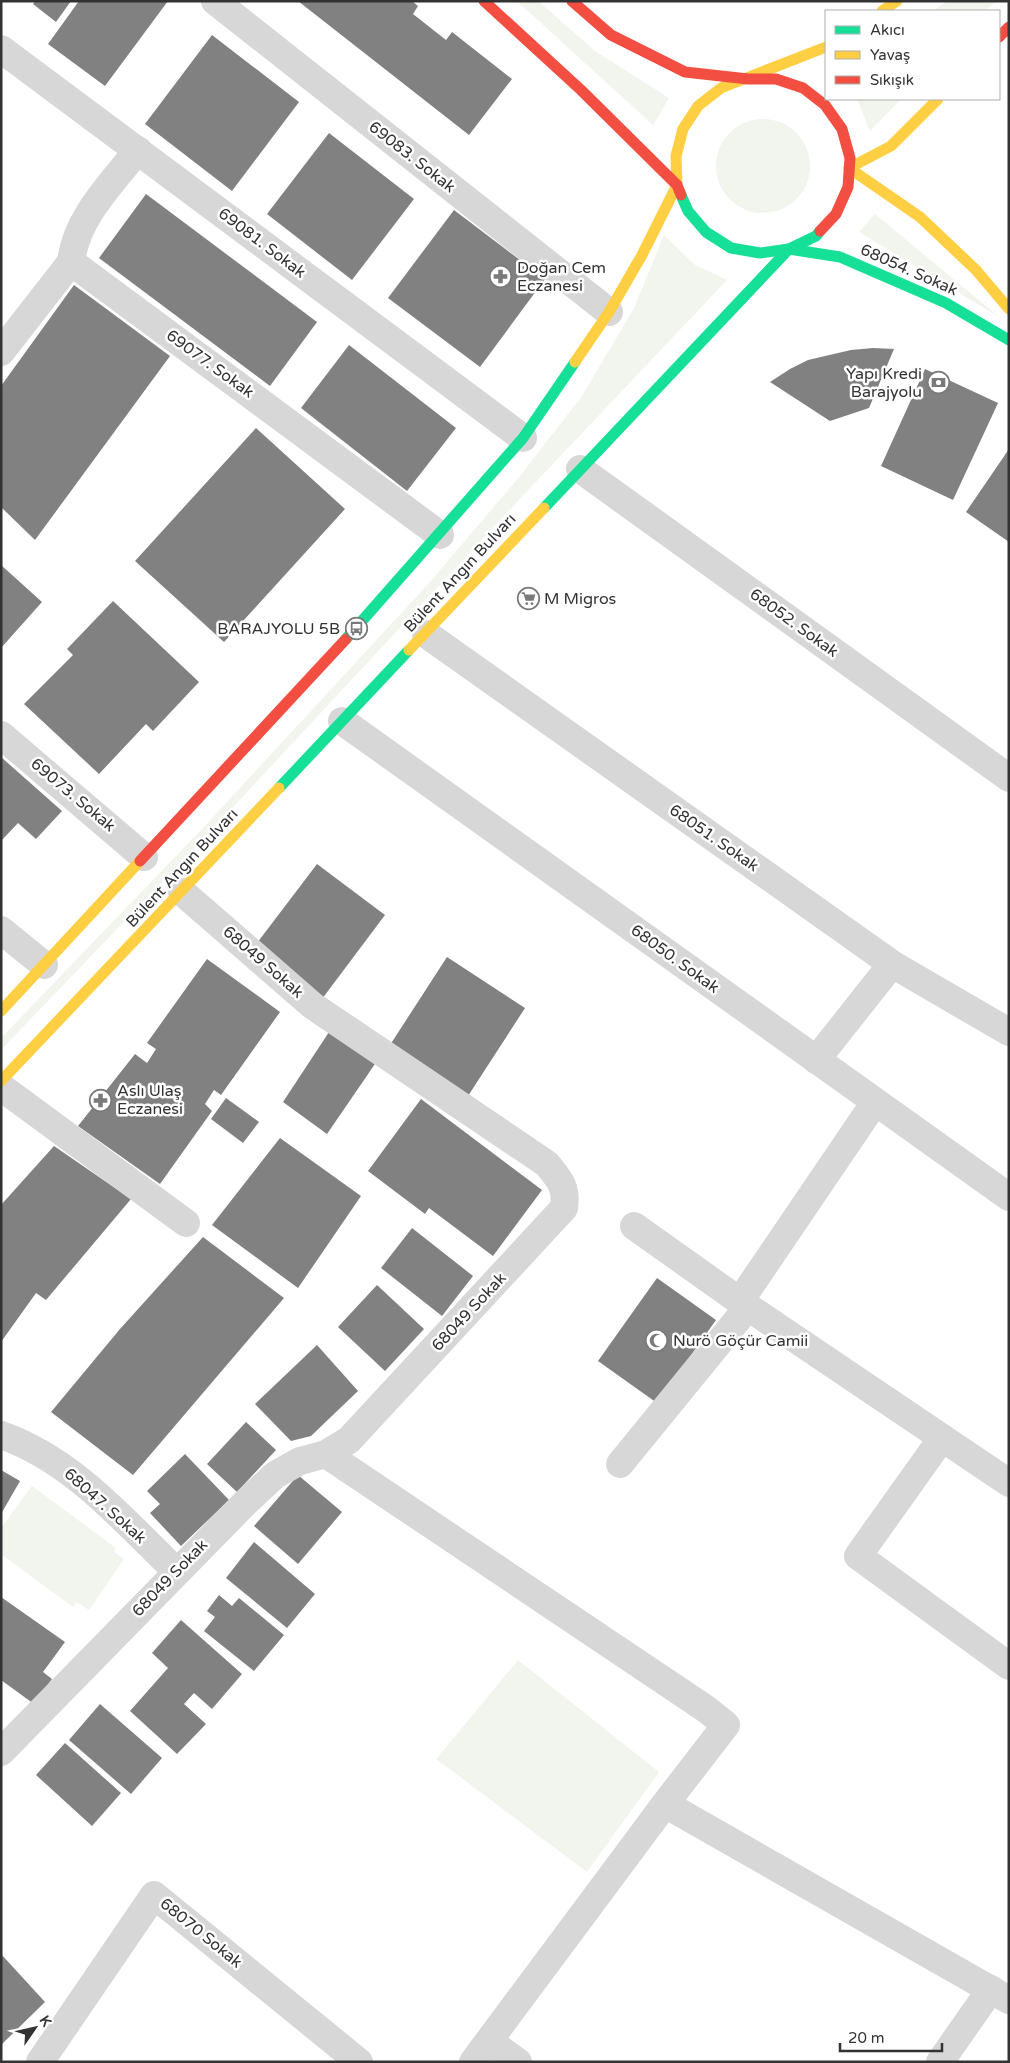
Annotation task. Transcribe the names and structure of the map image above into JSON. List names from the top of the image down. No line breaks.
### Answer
{"streets":{"main road":["68054. Sokak","Bülent Angın Bulvarı"],"street":["69083. Sokak","69081. Sokak","69077. Sokak","68052. Sokak","69073. Sokak","68051. Sokak","68050. Sokak","68049 Sokak","68047. Sokak","68070 Sokak"]},"crossings":[["68054. Sokak","Bülent Angın Bulvarı"],["Bülent Angın Bulvarı","68052. Sokak"],["Bülent Angın Bulvarı","68051. Sokak"],["Bülent Angın Bulvarı","68050. Sokak"],["Bülent Angın Bulvarı","68049 Sokak"],["68049 Sokak","68047. Sokak"]],"places":{"pharmacy":["Doğan Cem Eczanesi","Aslı Ulaş Eczanesi"],"bank":["Yapı Kredi Barajyolu"],"supermarket":["M Migros"],"bus stop":["BARAJYOLU 5B"],"mosque":["Nurö Göçür Camii"]},"legend":["Akıcı","Yavaş","Sıkışık"],"scale_bar":"20 m","north":"top right"}
